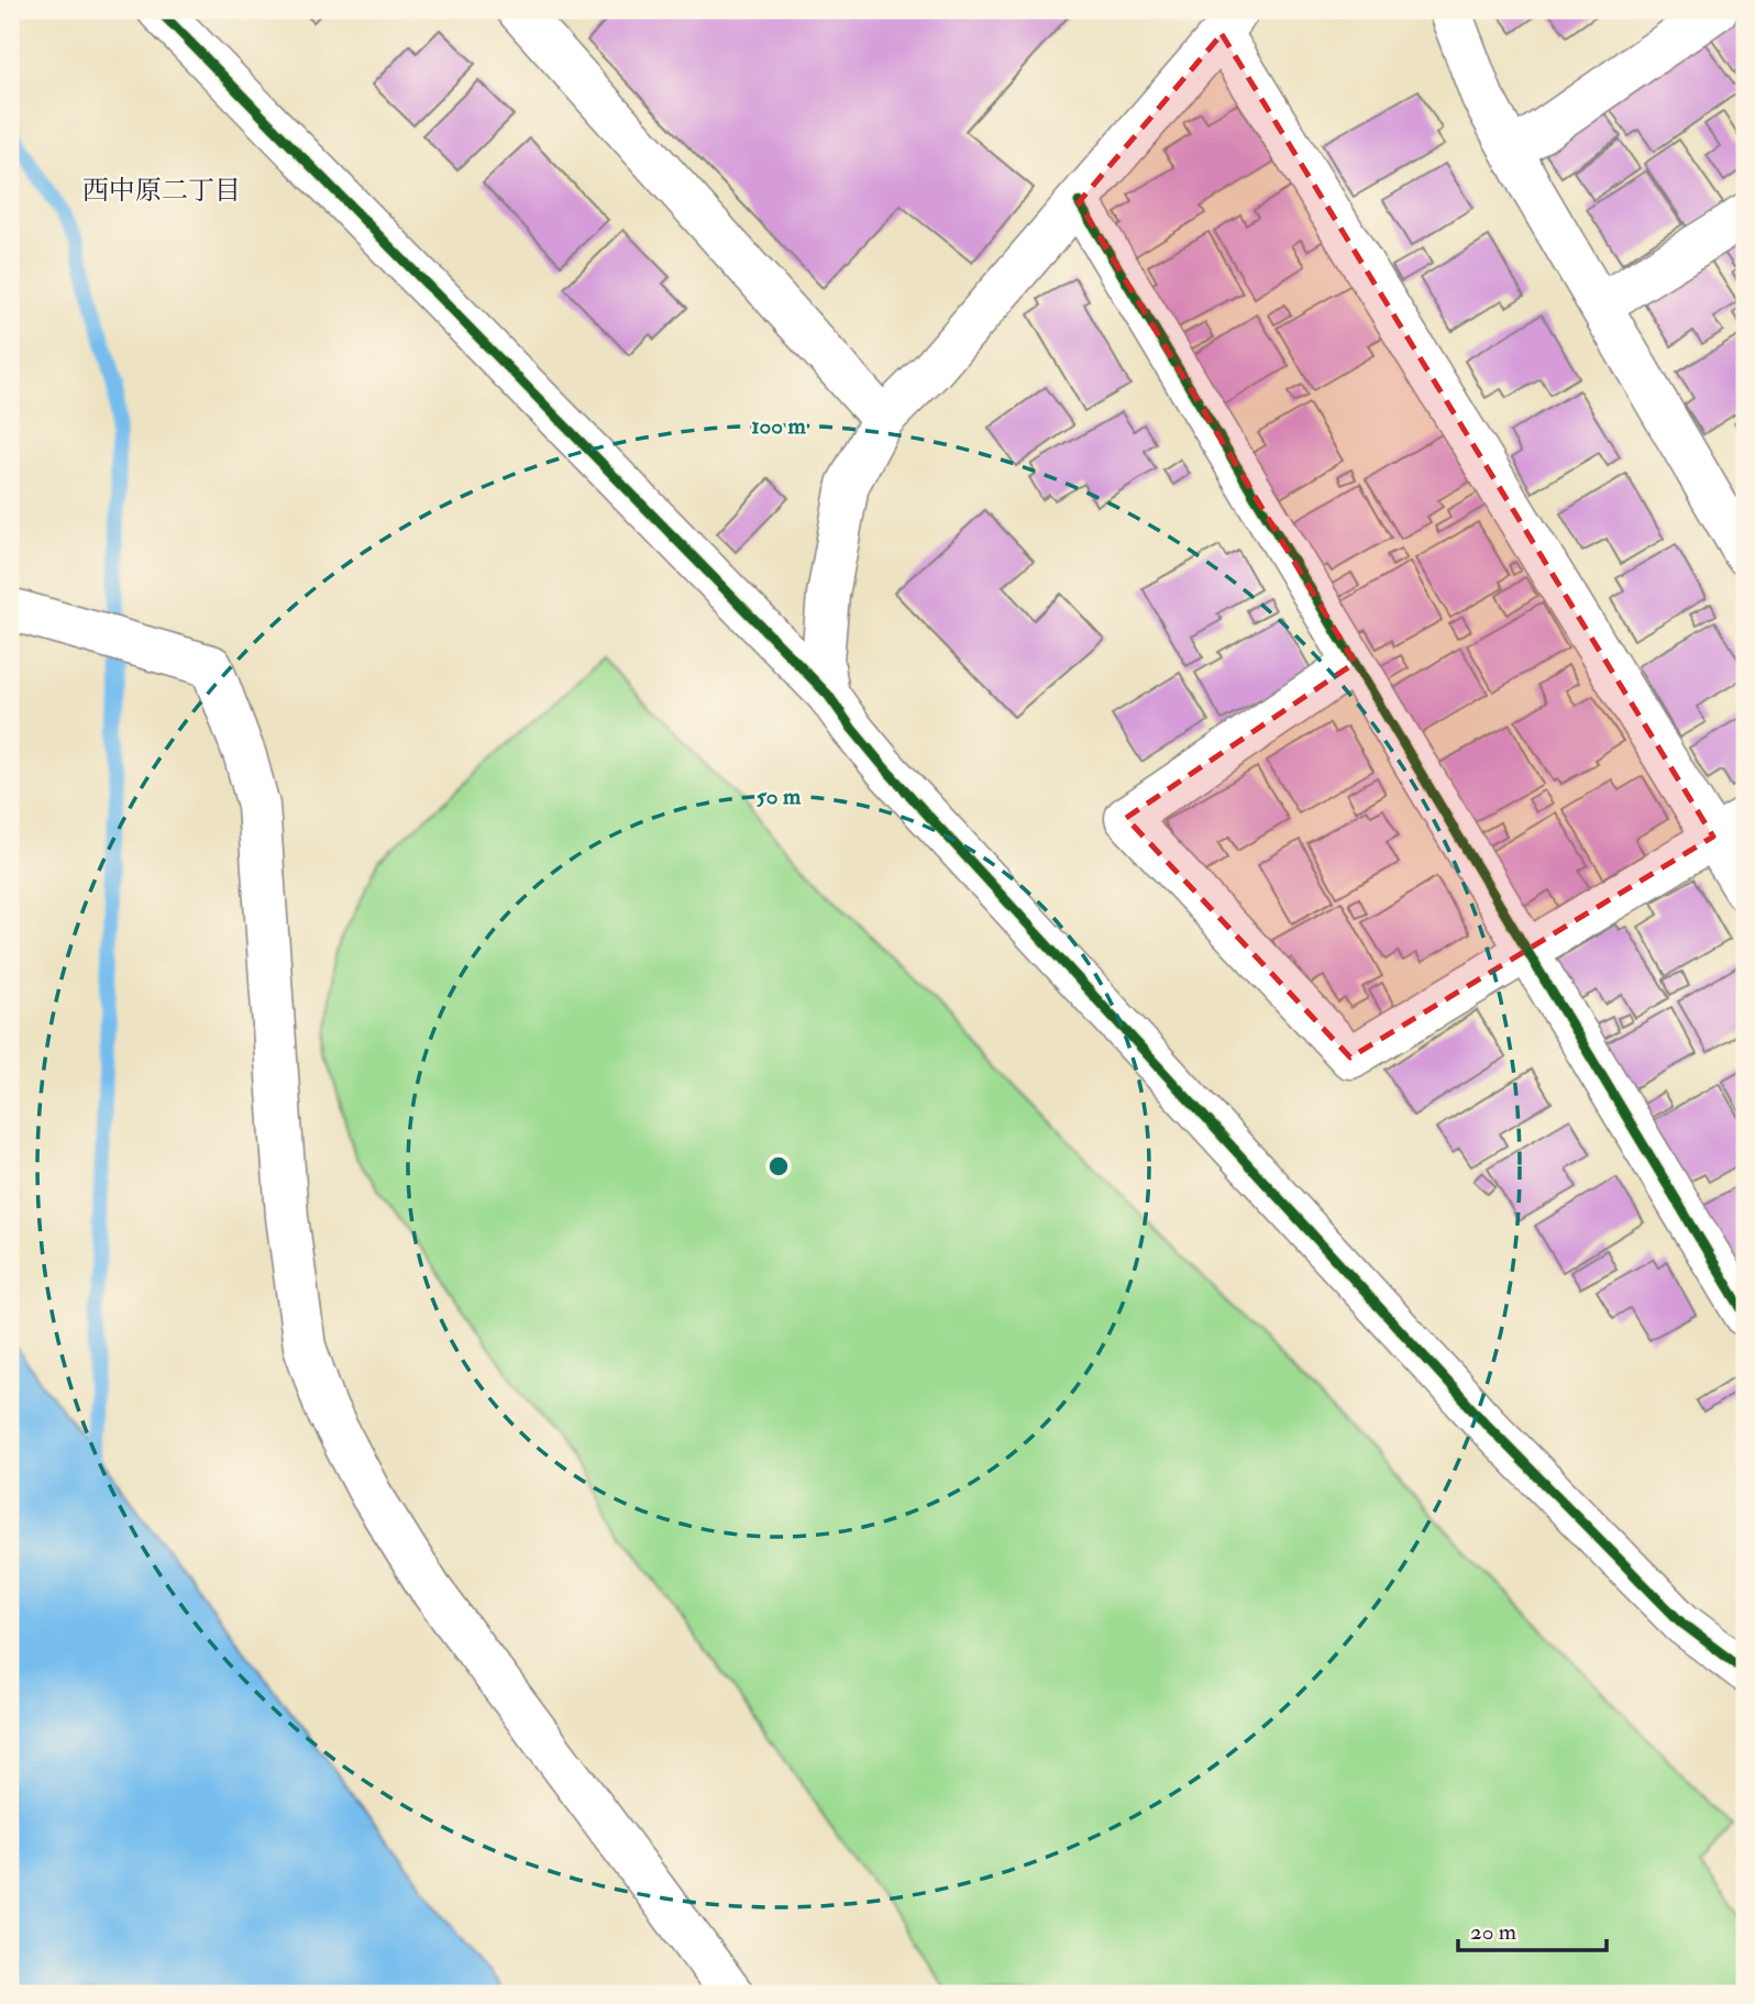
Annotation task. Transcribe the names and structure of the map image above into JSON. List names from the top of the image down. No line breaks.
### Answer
{"districts":["西中原二丁目"],"scale_bar":"20 m","rings":["100 m","50 m"]}
